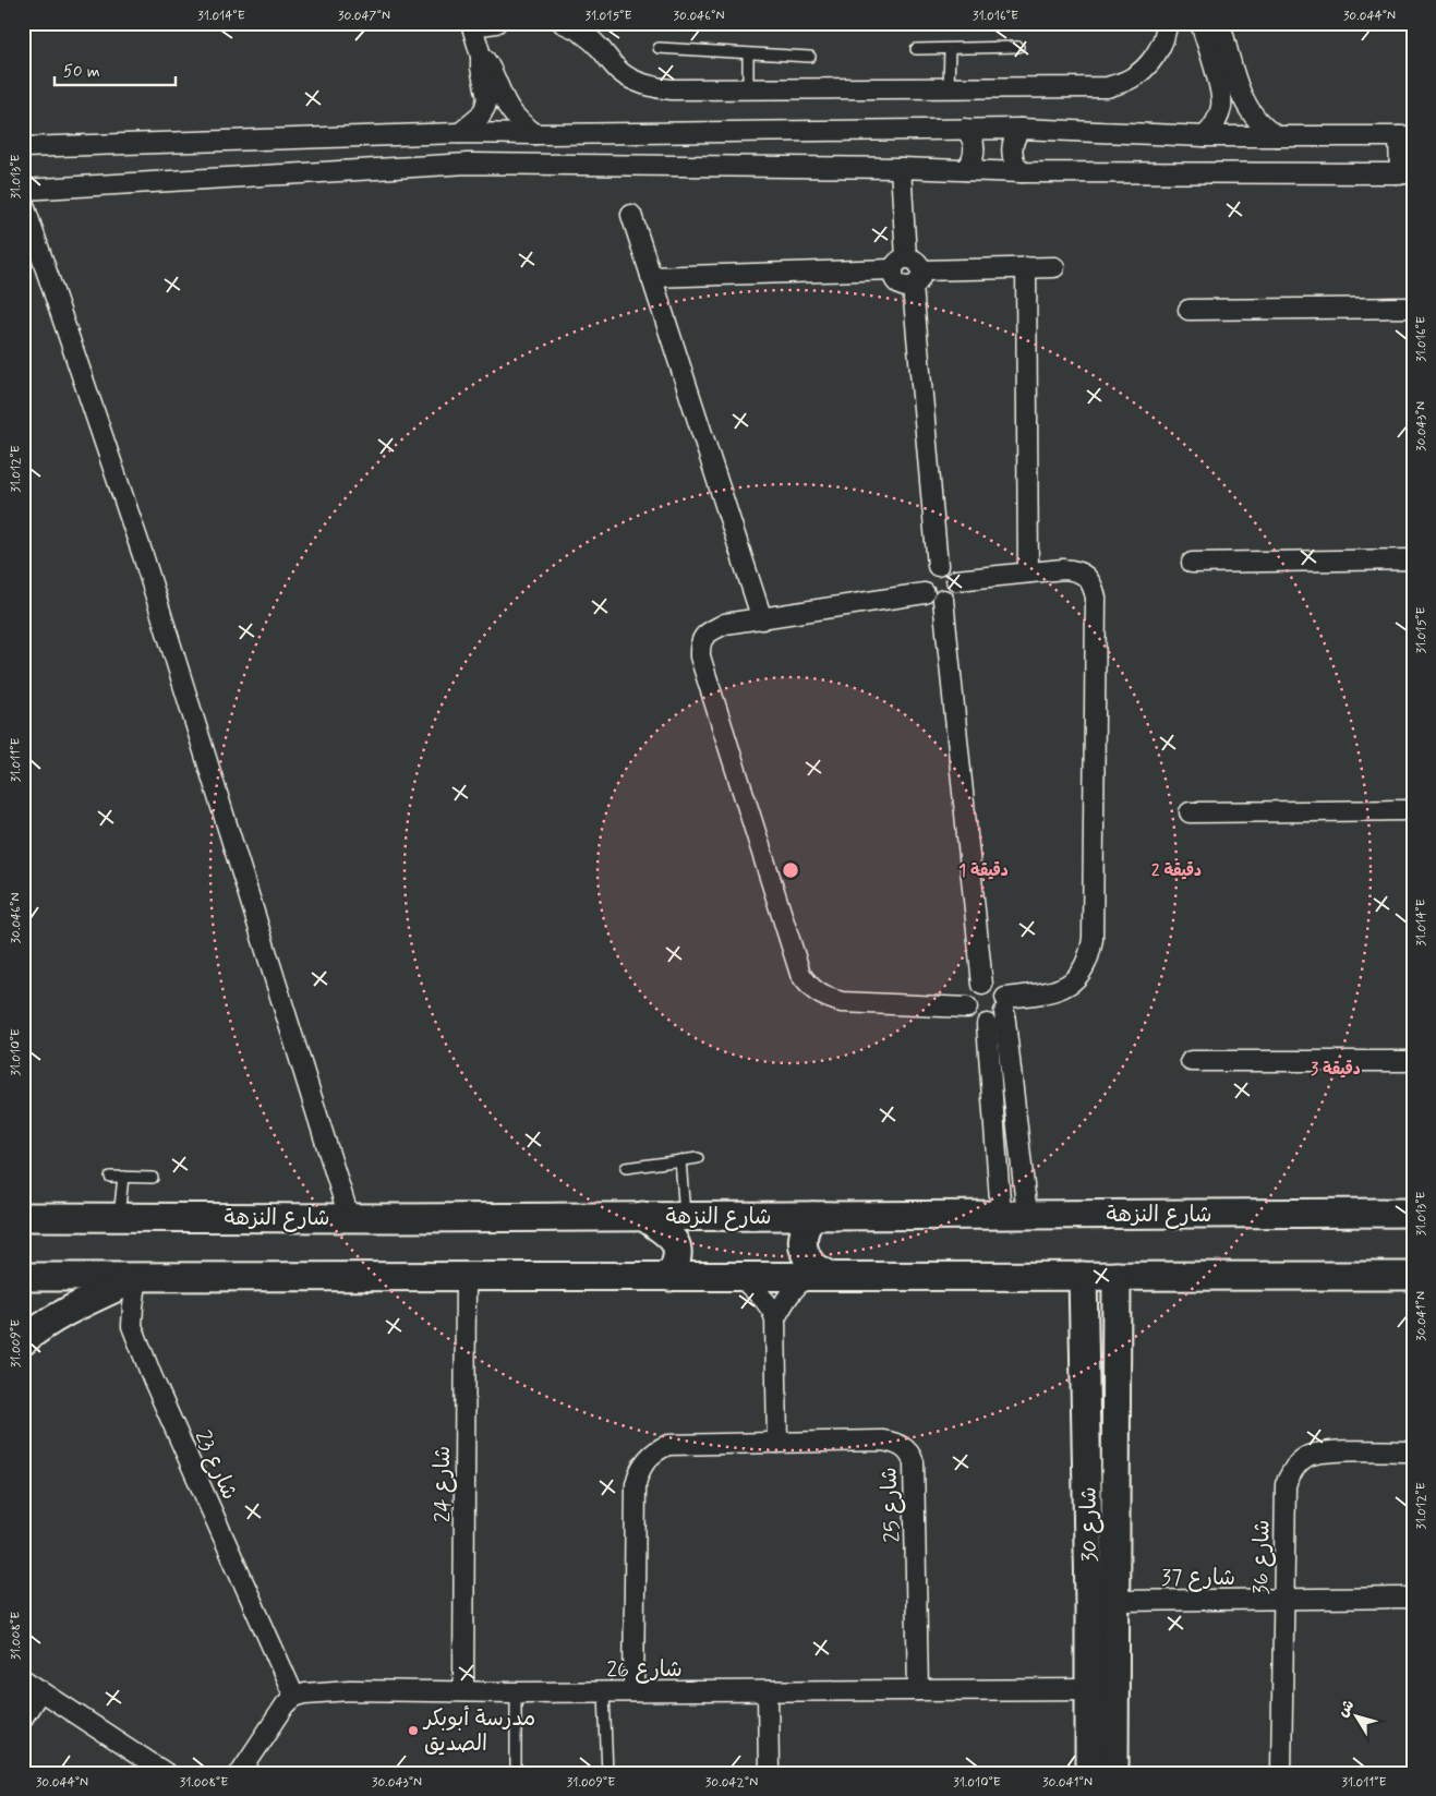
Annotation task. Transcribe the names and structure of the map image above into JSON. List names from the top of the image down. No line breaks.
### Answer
{"streets":{"main road":["شارع النزهة","شارع 30"],"street":["شارع 23","شارع 24","شارع 25","شارع 36","شارع 37","شارع 26"]},"crossings":[["شارع 23","شارع 26"],["شارع 24","شارع 26"],["شارع 25","شارع 26"],["شارع 30","شارع 37"],["شارع 30","شارع 26"],["شارع 36","شارع 37"]],"places":["مدرسة أبوبكر الصديق"],"scale_bar":"50 m","north":"top left","coordinates":["31.014°E","30.047°N","31.015°E","30.046°N","31.016°E","30.044°N","31.013°E","30.043°N","31.012°E","31.011°E","31.010°E","30.041°N","31.009°E","31.008°E","30.042°N"],"rings":["1 دقيقة","2 دقيقة","3 دقيقة"]}
